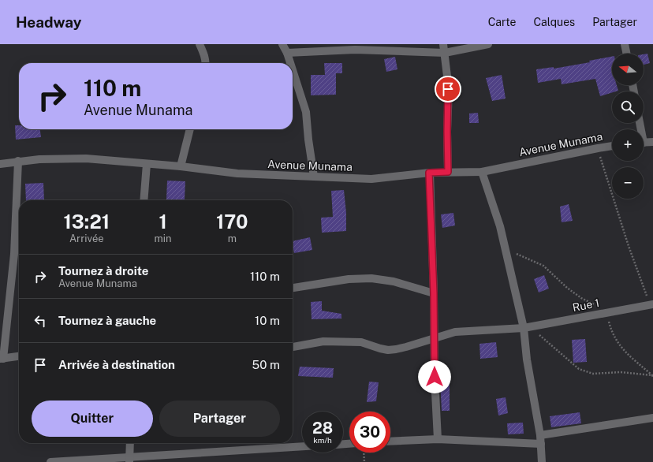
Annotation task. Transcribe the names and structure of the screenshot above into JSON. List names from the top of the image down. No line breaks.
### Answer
{"streets":{"street":["Avenue Munama","Rue 1"]},"north":"left","page":{"header":"Headway","nav":["Carte","Calques","Partager"],"map_buttons":["+","−"],"turn":["110 m","Avenue Munama"],"eta":["13:21","Arrivée","1","min","170","m"],"list":[{"name":"Tournez à droite","note":"Avenue Munama","value":"110 m"},{"name":"Tournez à gauche","value":"10 m"},{"name":"Arrivée à destination","value":"50 m"}],"buttons":["Quitter","Partager"],"speed":"28 km/h","limit":"30"}}
